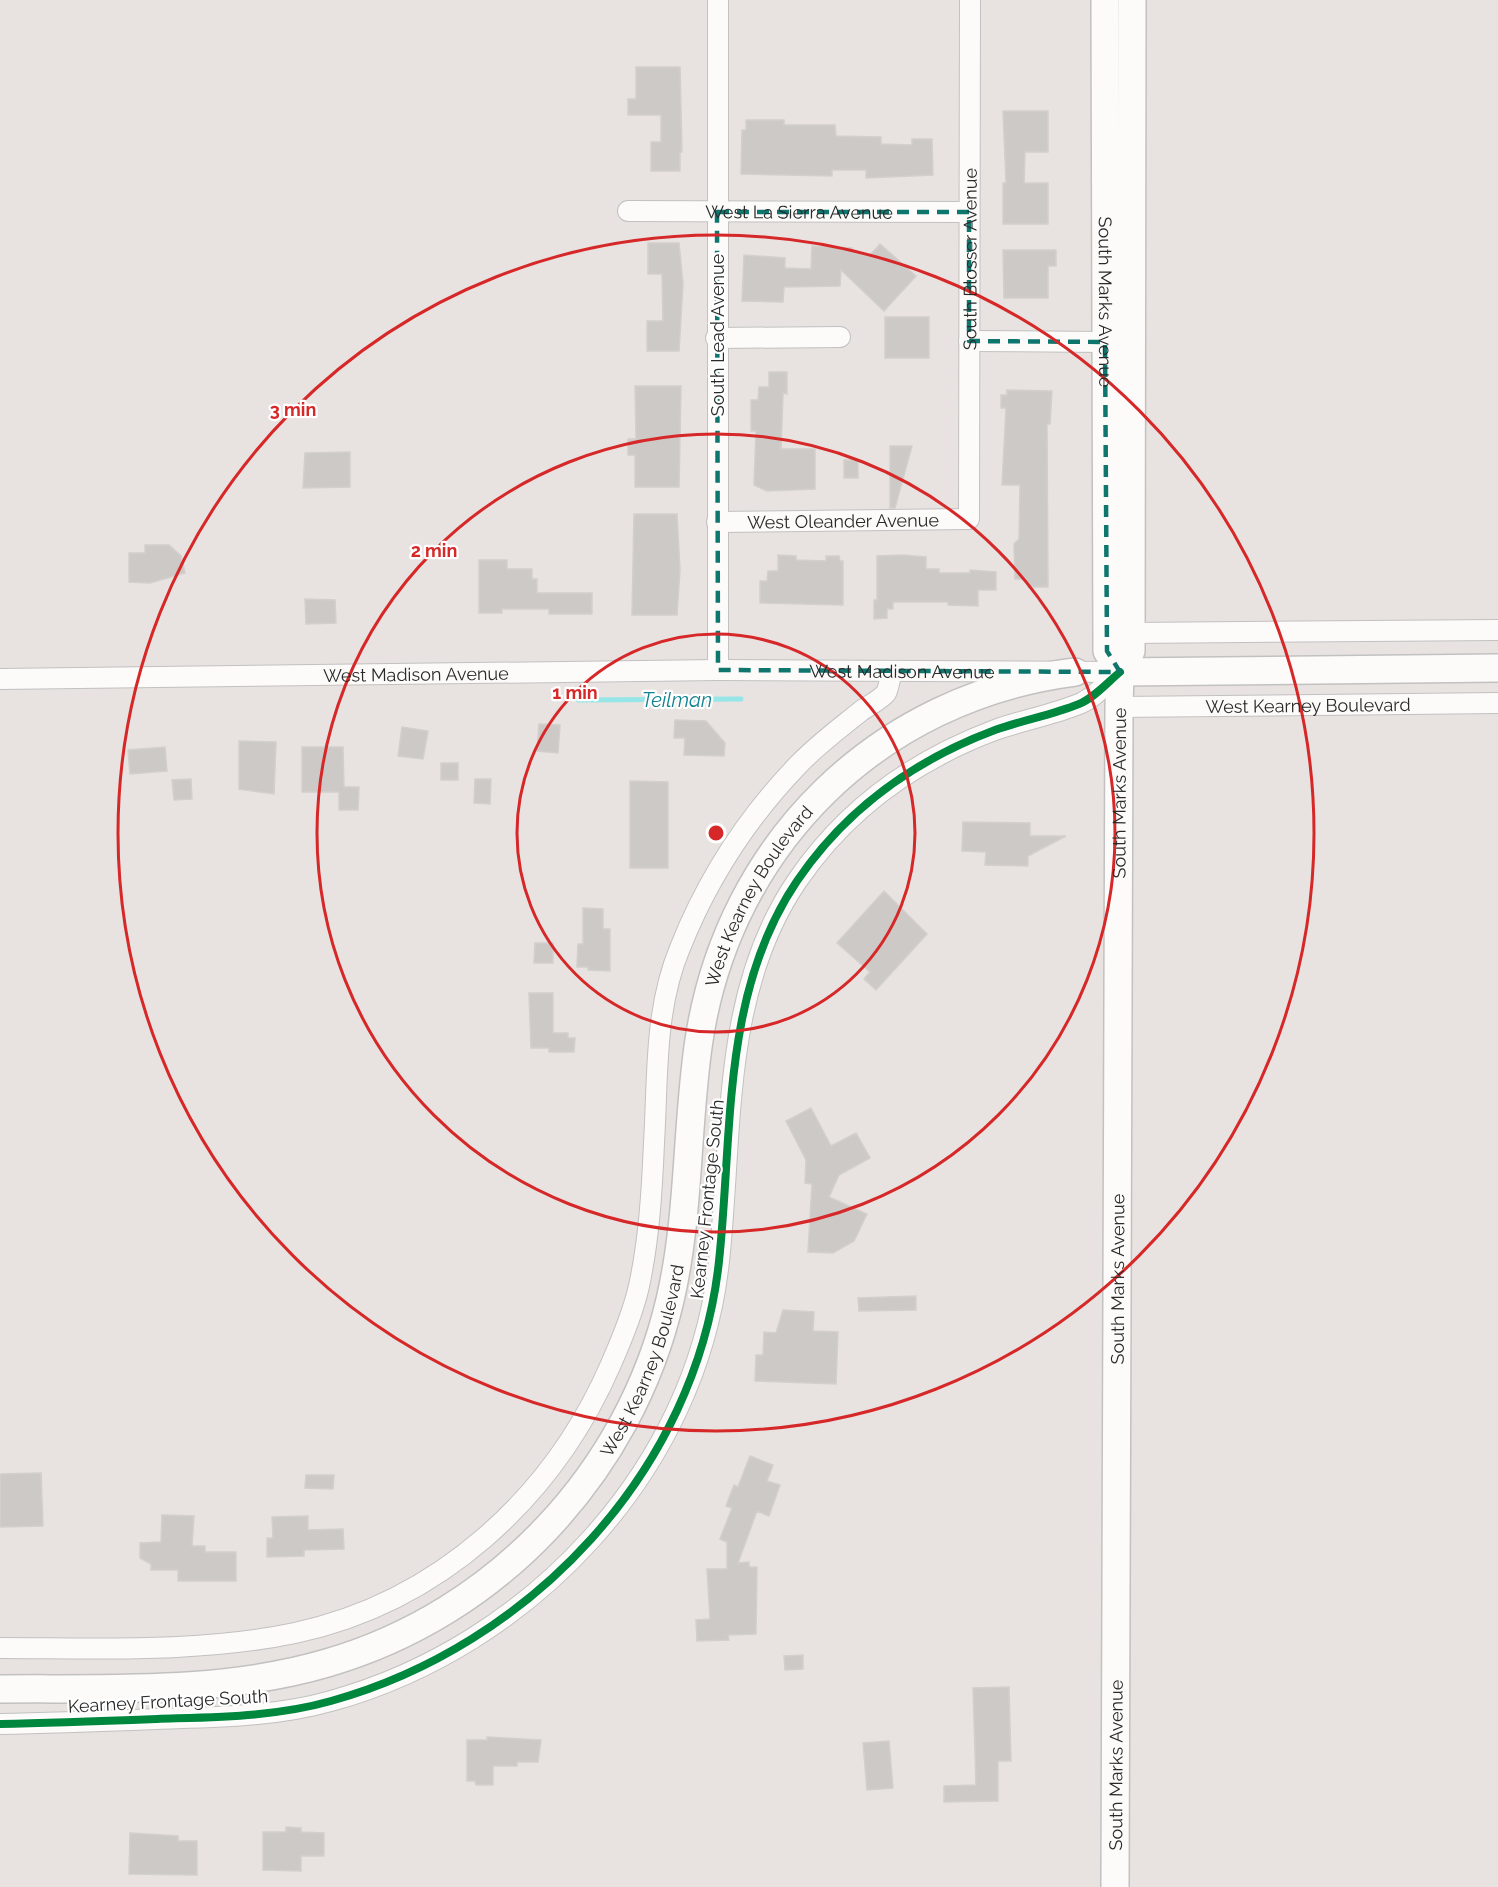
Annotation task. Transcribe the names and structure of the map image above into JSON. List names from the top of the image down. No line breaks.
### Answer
{"streets":{"main road":["South Marks Avenue","West Kearney Boulevard"],"street":["West La Sierra Avenue","South Blosser Avenue","South Lead Avenue","West Oleander Avenue","West Madison Avenue","Kearney Frontage South"]},"crossings":[["West La Sierra Avenue","South Blosser Avenue"],["West La Sierra Avenue","South Lead Avenue"],["South Blosser Avenue","West Oleander Avenue"],["South Marks Avenue","West Madison Avenue"],["South Marks Avenue","West Kearney Boulevard"],["South Marks Avenue","Kearney Frontage South"],["South Lead Avenue","West Oleander Avenue"],["South Lead Avenue","West Madison Avenue"],["West Madison Avenue","West Kearney Boulevard"],["West Madison Avenue","Kearney Frontage South"],["West Kearney Boulevard","Kearney Frontage South"]],"water":["Teilman"],"rings":["3 min","2 min","1 min"]}
